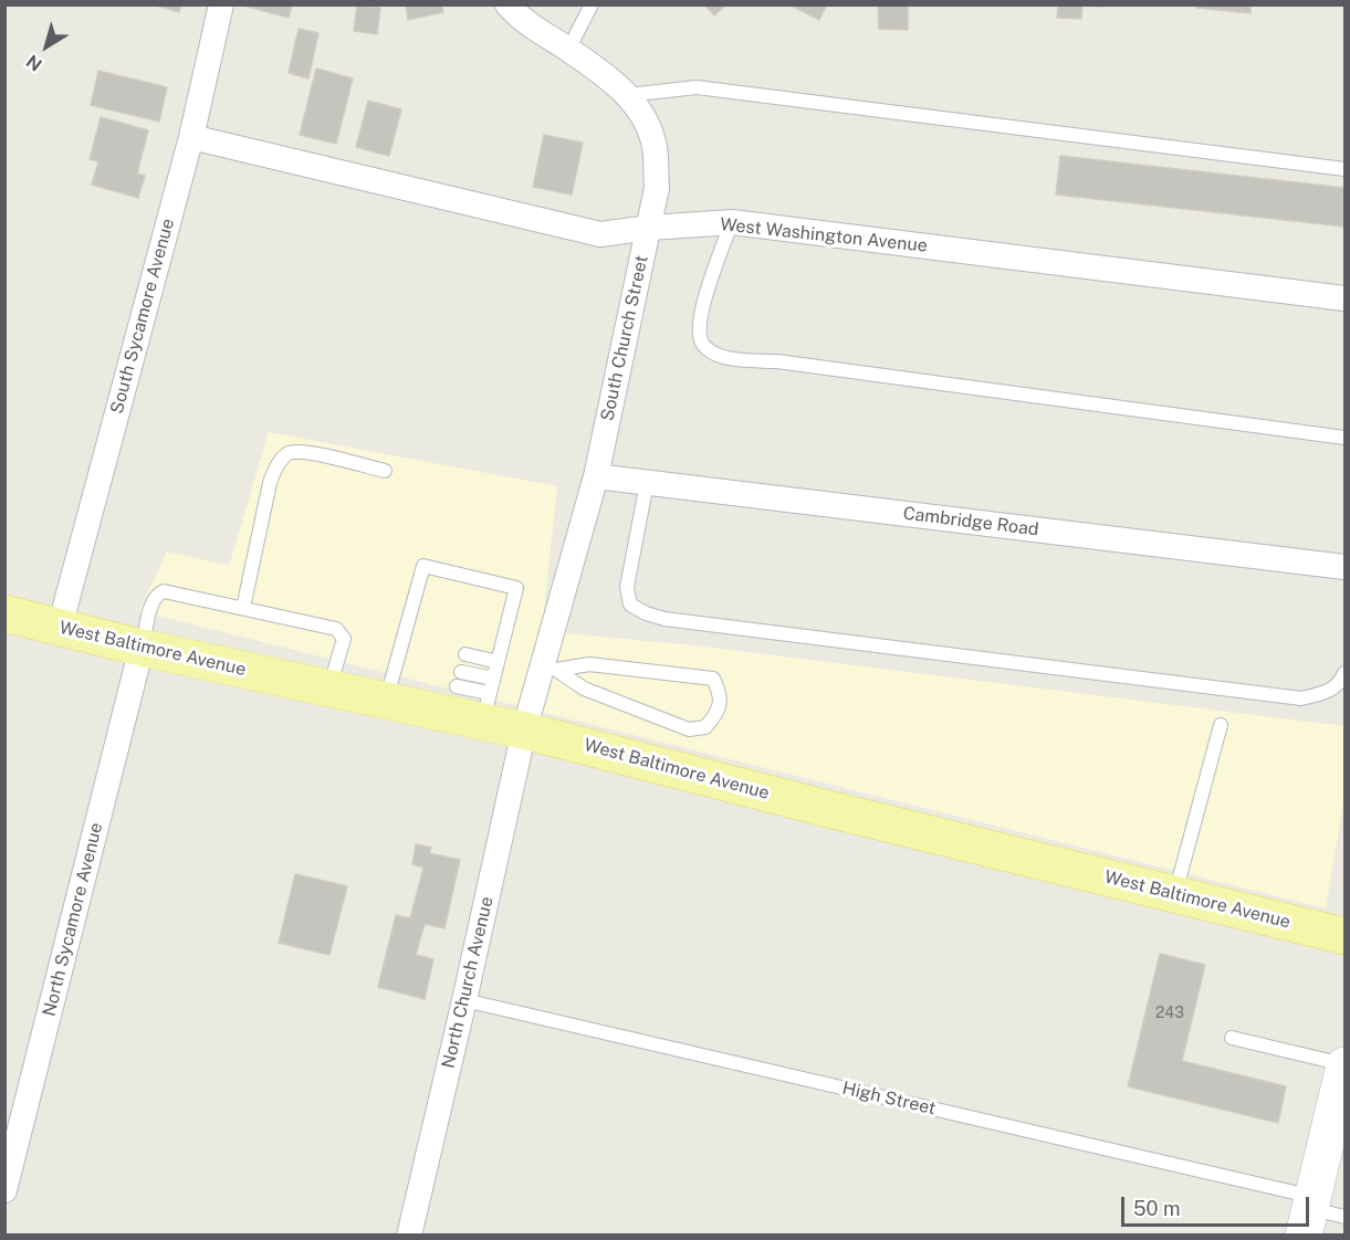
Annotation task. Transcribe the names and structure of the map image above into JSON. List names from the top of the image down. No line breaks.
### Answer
{"streets":{"main road":["West Baltimore Avenue"],"street":["West Washington Avenue","South Sycamore Avenue","South Church Street","Cambridge Road","North Sycamore Avenue","North Church Avenue"],"lane":["High Street"]},"crossings":[["West Washington Avenue","South Sycamore Avenue"],["West Washington Avenue","South Church Street"],["South Sycamore Avenue","West Baltimore Avenue"],["South Church Street","Cambridge Road"],["South Church Street","West Baltimore Avenue"],["South Church Street","North Church Avenue"],["West Baltimore Avenue","North Sycamore Avenue"],["West Baltimore Avenue","North Church Avenue"],["North Church Avenue","High Street"]],"house_numbers":["243"],"scale_bar":"50 m","north":"bottom left"}
